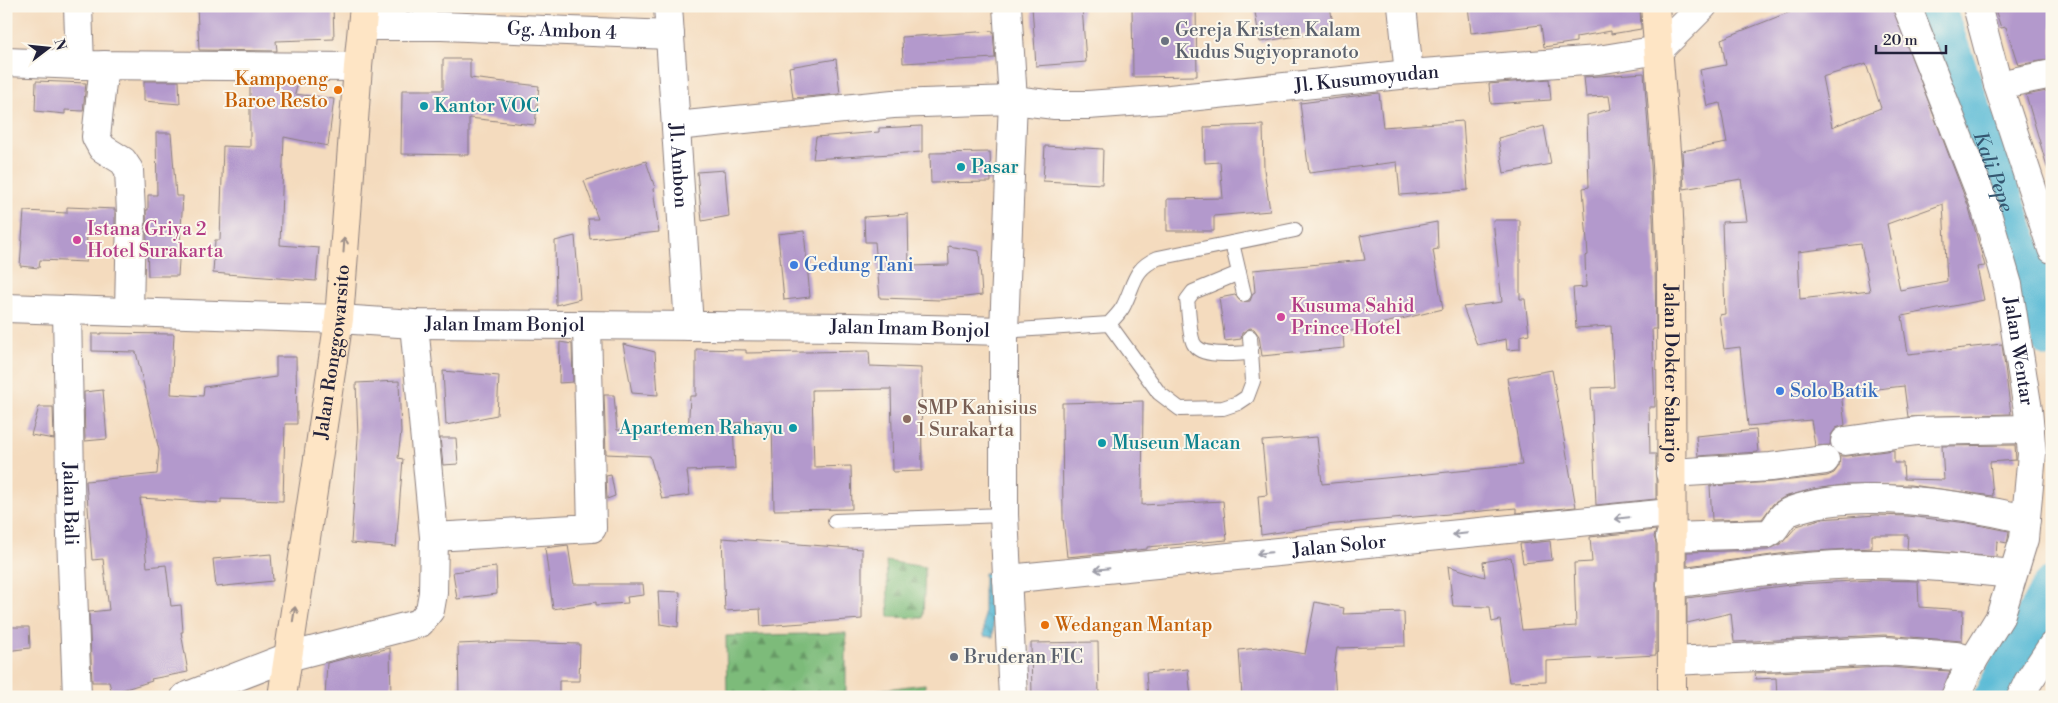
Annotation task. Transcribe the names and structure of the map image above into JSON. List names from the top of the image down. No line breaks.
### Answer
{"streets":{"main road":["Jalan Ronggowarsito","Jalan Dokter Saharjo"],"street":["Gg. Ambon 4","Jl. Kusumoyudan","Jl. Ambon","Jalan Imam Bonjol","Jalan Wentar","Jalan Bali","Jalan Solor"]},"crossings":[["Gg. Ambon 4","Jl. Ambon"],["Gg. Ambon 4","Jalan Ronggowarsito"],["Jl. Kusumoyudan","Jl. Ambon"],["Jl. Kusumoyudan","Jalan Dokter Saharjo"],["Jl. Ambon","Jalan Imam Bonjol"],["Jalan Imam Bonjol","Jalan Ronggowarsito"],["Jalan Imam Bonjol","Jalan Bali"],["Jalan Wentar","Jalan Solor"],["Jalan Dokter Saharjo","Jalan Solor"]],"one_way":["Jalan Ronggowarsito","Jalan Solor"],"water":["Kali Pepe"],"places":["Gereja Kristen Kalam Kudus Sugiyopranoto","Kampoeng Baroe Resto","Kantor VOC","Pasar","Istana Griya 2 Hotel Surakarta","Gedung Tani","Kusuma Sahid Prince Hotel","Solo Batik","SMP Kanisius 1 Surakarta","Apartemen Rahayu","Museun Macan","Wedangan Mantap","Bruderan FIC"],"scale_bar":"20 m","north":"right"}
